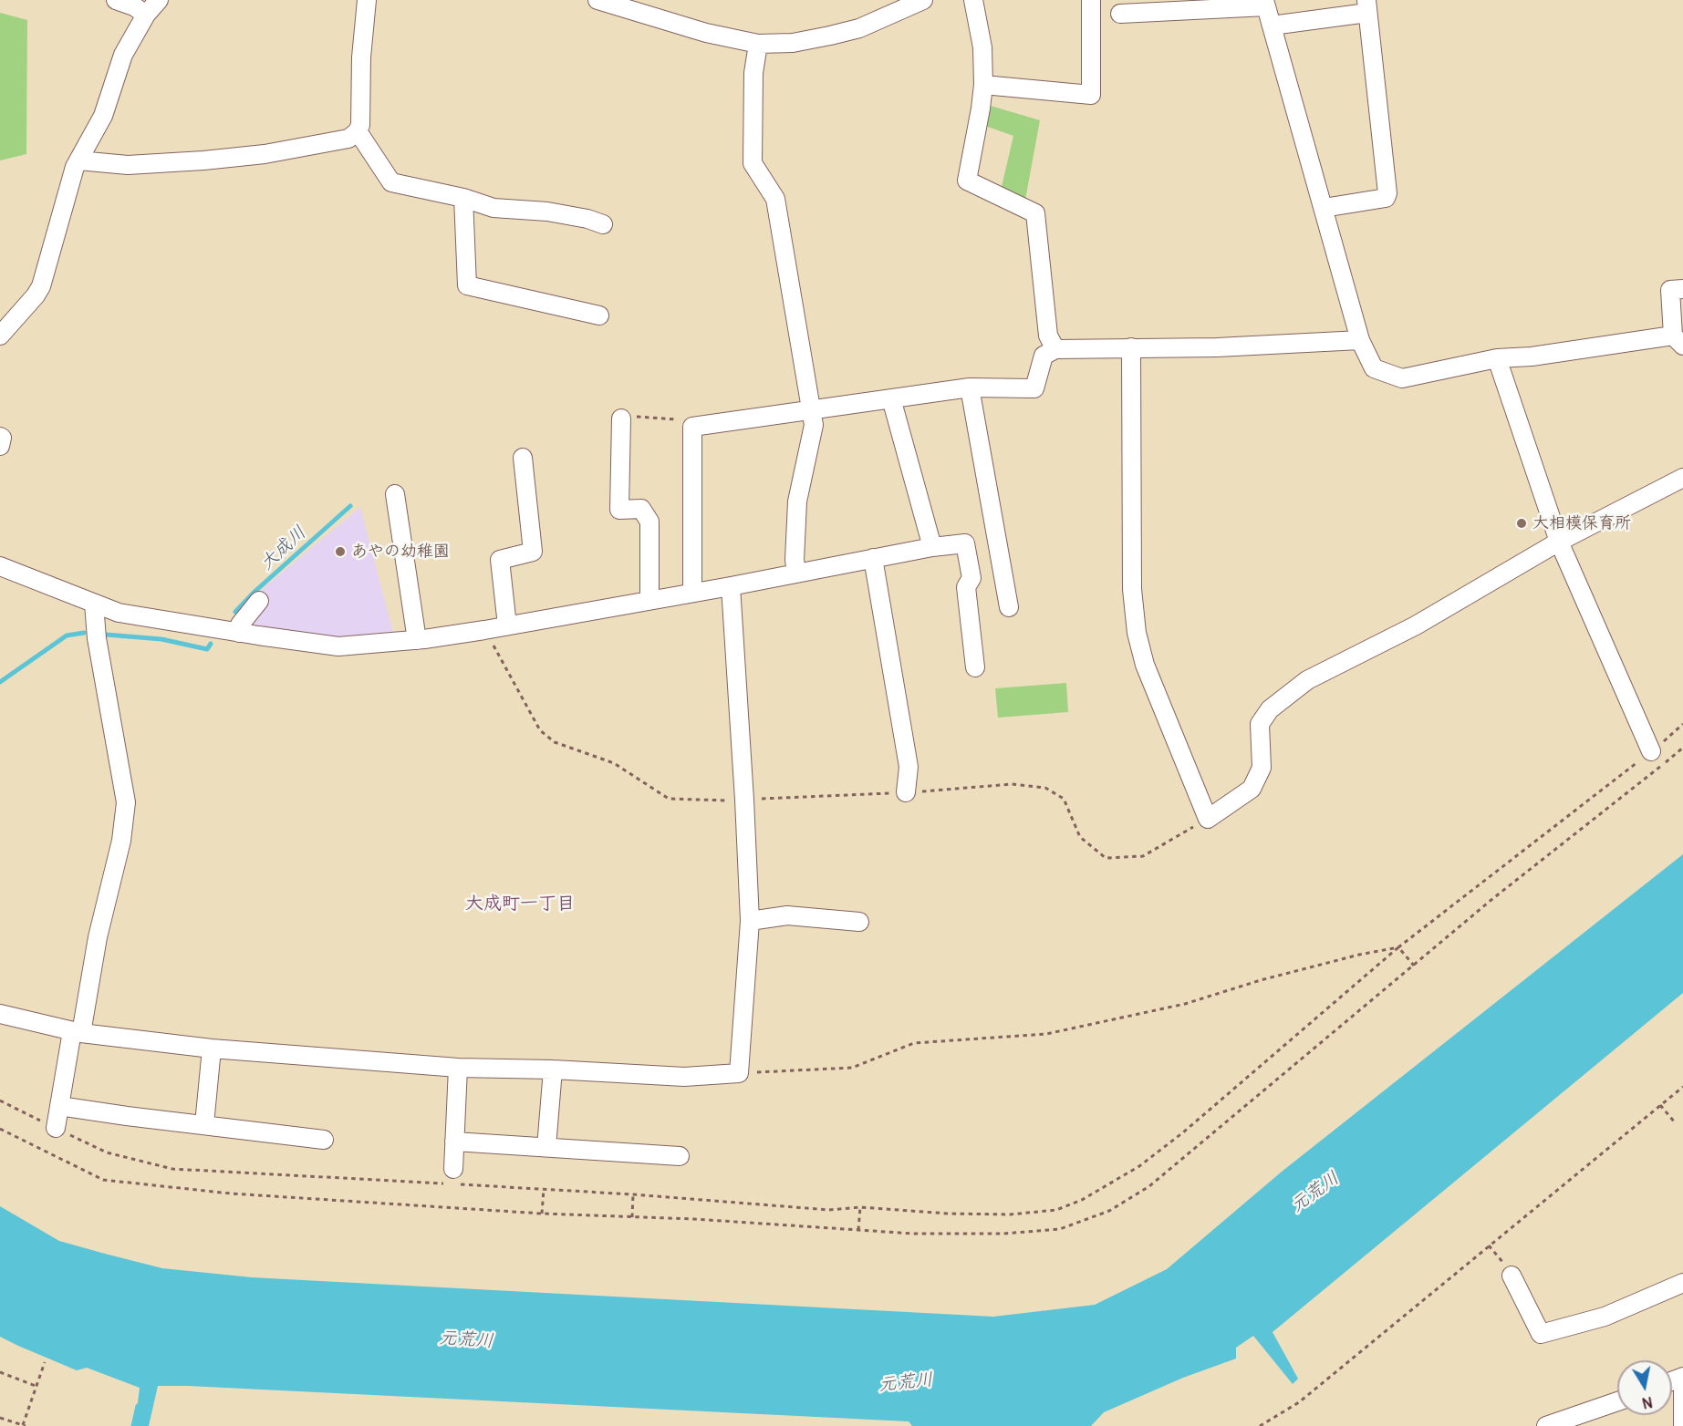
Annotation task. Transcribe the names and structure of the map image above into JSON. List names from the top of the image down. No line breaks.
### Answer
{"districts":["大成町一丁目"],"water":["大成川","元荒川"],"places":["大相模保育所","あやの幼稚園"],"north":"bottom"}
